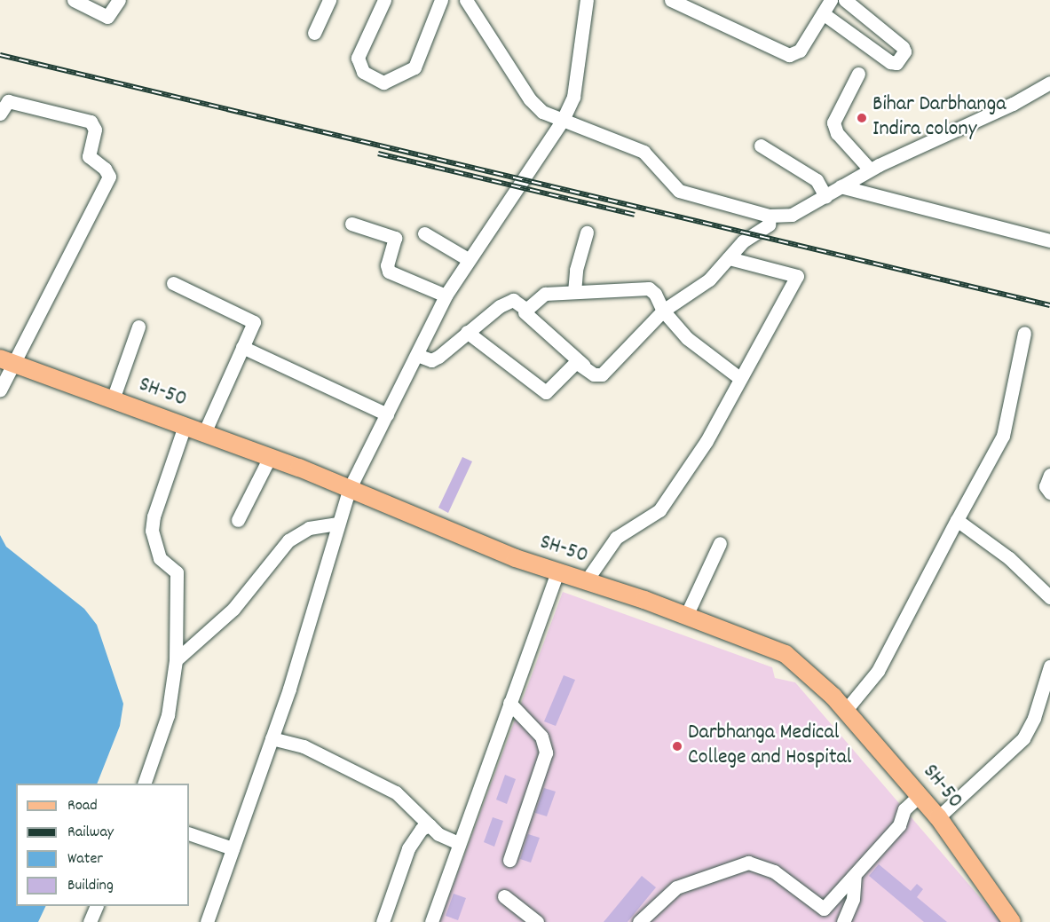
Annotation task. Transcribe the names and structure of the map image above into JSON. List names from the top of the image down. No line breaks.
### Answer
{"streets":{"main road":["SH-50"]},"places":["Bihar Darbhanga Indira colony","Darbhanga Medical College and Hospital"],"legend":["Road","Railway","Water","Building"]}
